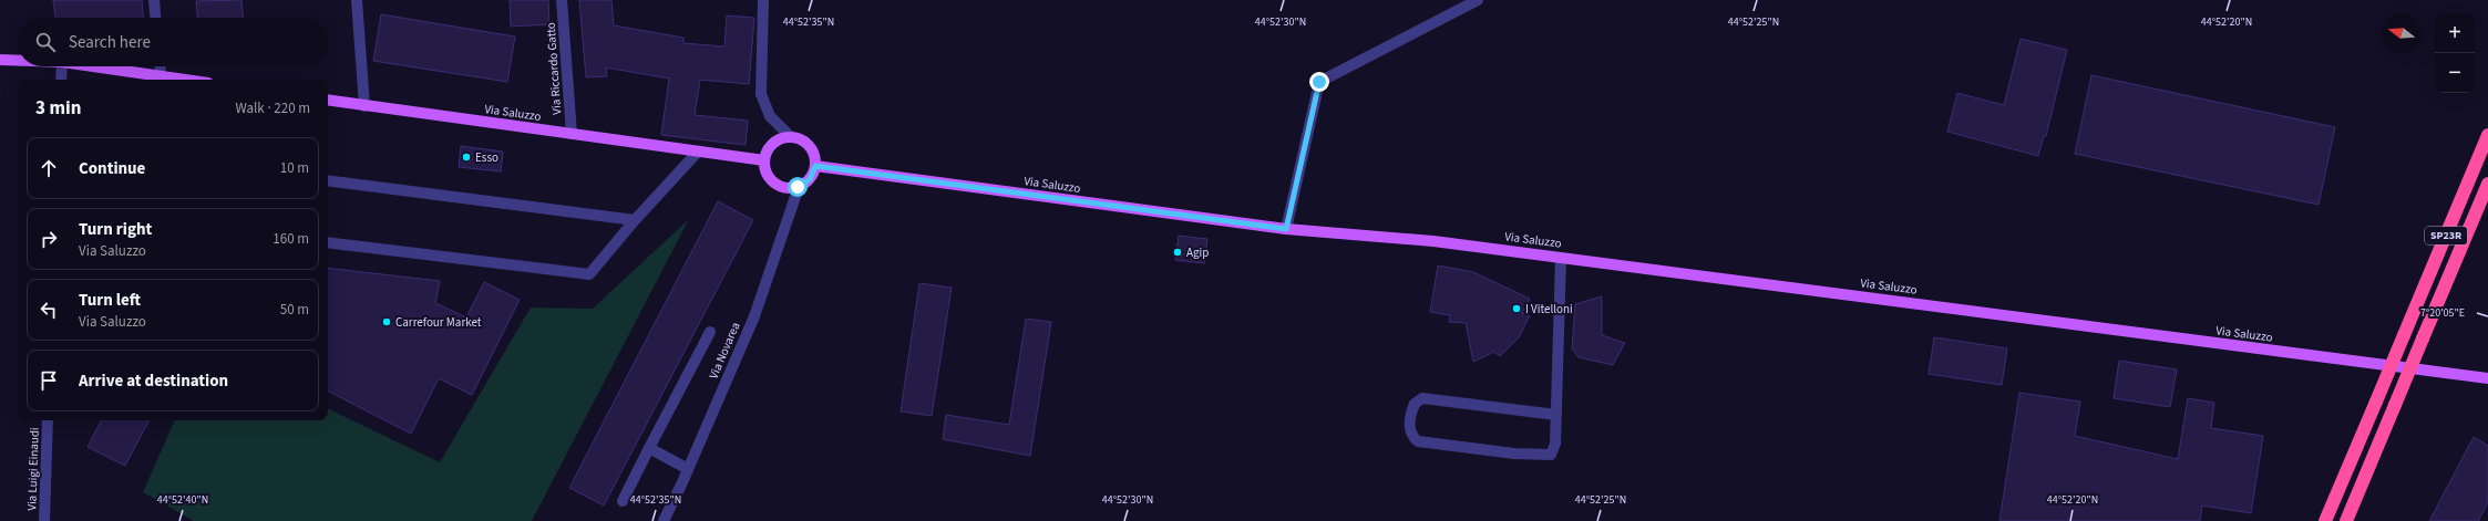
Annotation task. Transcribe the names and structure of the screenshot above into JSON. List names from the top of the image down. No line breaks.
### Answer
{"streets":{"highway":["SP23R"],"main road":["Via Saluzzo"],"street":["Via Riccardo Gatto","Via Novarea","Via Luigi Einaudi"]},"crossings":[["Via Riccardo Gatto","Via Saluzzo"],["Via Saluzzo","Via Novarea"]],"places":["Esso","Agip","I Vitelloni","Carrefour Market"],"north":"left","page":{"map_buttons":["+","−"],"search":"Search here","heading":["3 min","Walk · 220 m"],"list":[["Continue","10 m"],["Turn right","Via Saluzzo","160 m"],["Turn left","Via Saluzzo","50 m"],"Arrive at destination"]},"coordinates":["44°52'35\"N","44°52'30\"N","44°52'25\"N","44°52'20\"N","7°20'05\"E","44°52'40\"N"]}
